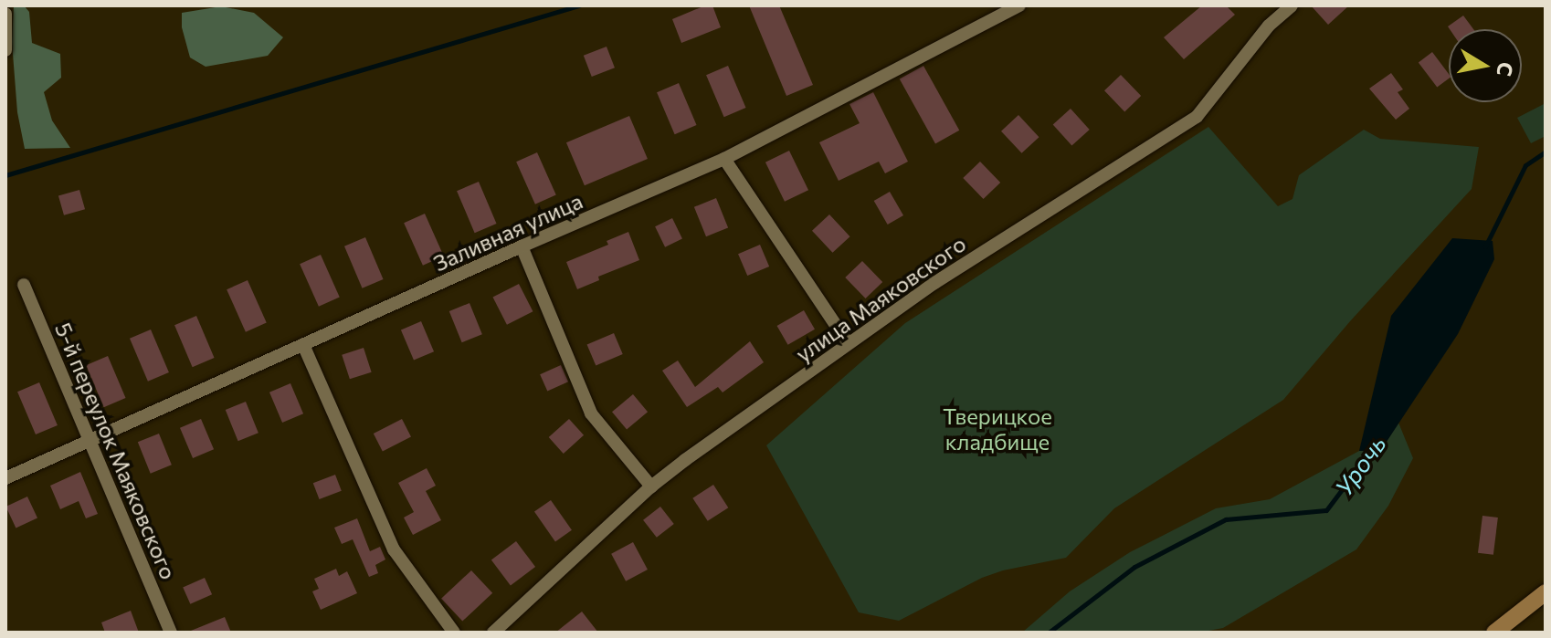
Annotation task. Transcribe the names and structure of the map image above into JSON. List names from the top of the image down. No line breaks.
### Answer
{"streets":{"street":["Заливная улица","улица Маяковского","5-й переулок Маяковского"]},"crossings":[["Заливная улица","5-й переулок Маяковского"]],"water":["Урочь"],"parks":["Тверицкое кладбище"],"north":"right"}
